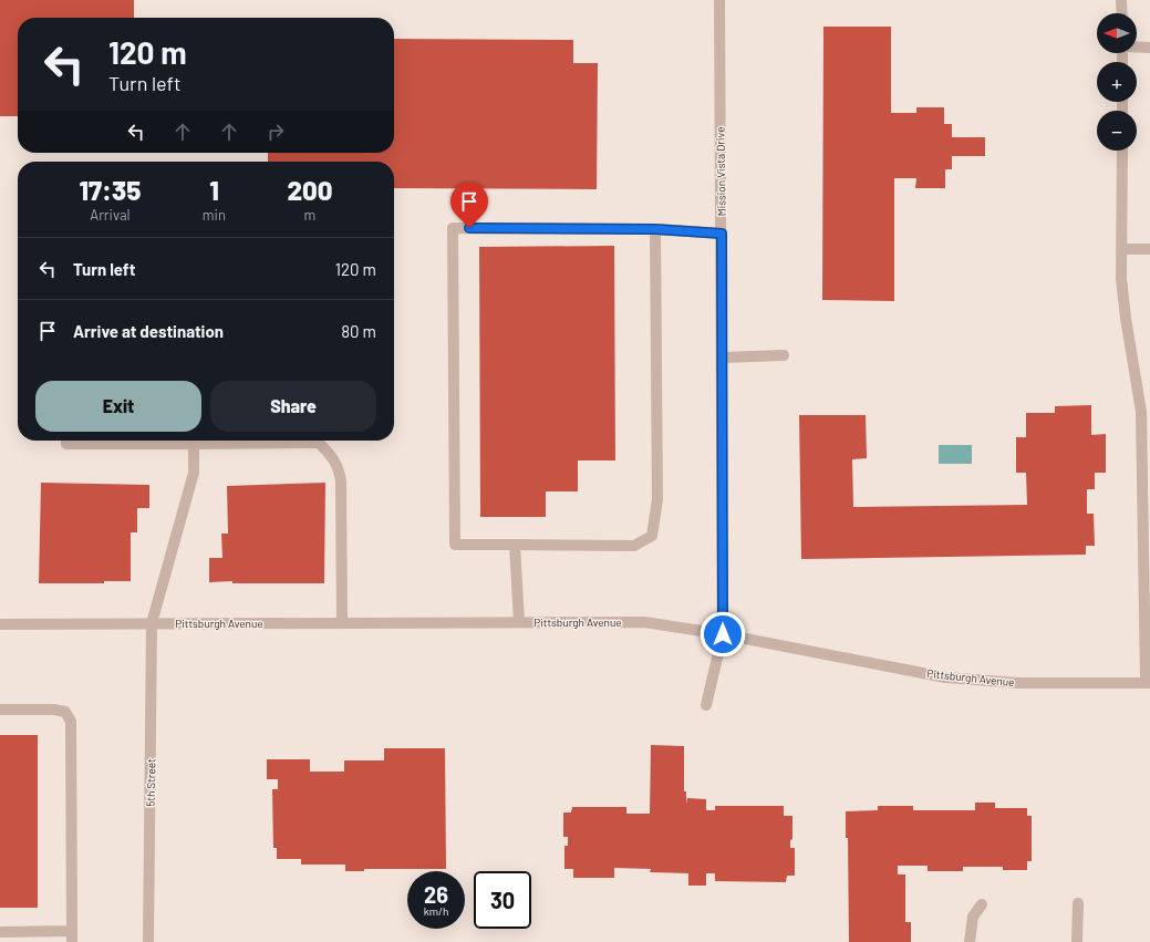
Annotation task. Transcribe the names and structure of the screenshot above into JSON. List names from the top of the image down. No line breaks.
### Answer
{"streets":{"street":["Mission Vista Drive","Pittsburgh Avenue","5th Street"]},"crossings":[["Mission Vista Drive","Pittsburgh Avenue"],["Pittsburgh Avenue","5th Street"]],"north":"left","page":{"map_buttons":["+","−"],"turn":["120 m","Turn left"],"eta":["17:35","Arrival","1","min","200","m"],"list":[{"name":"Turn left","value":"120 m"},{"name":"Arrive at destination","value":"80 m"}],"buttons":["Exit","Share"],"speed":"26 km/h","limit":"30"}}
